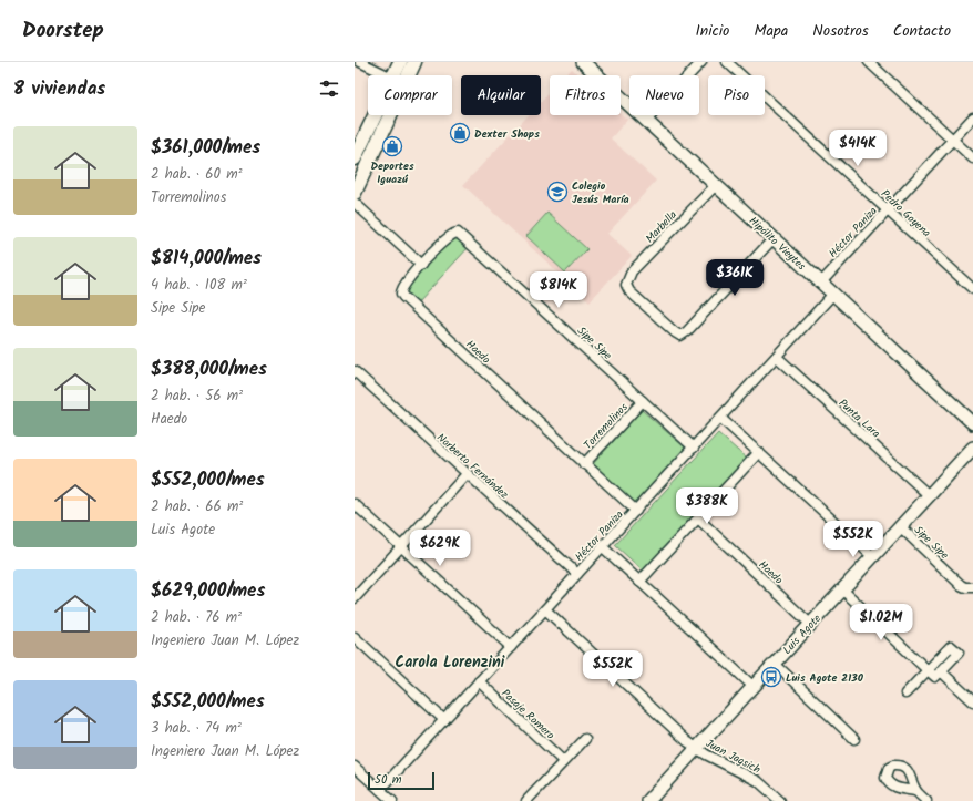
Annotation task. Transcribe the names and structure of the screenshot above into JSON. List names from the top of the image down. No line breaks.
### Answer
{"streets":{"street":["Pedro Goyena","Marbella","Héctor Paniza","Hipólito Vieytes","Sipe Sipe","Haedo","Punta Lara","Torremolinos","Norberto Fernández","Luis Agote","Pasaje Romero","Juan Jagsich"]},"crossings":[["Pedro Goyena","Héctor Paniza"],["Marbella","Hipólito Vieytes"],["Héctor Paniza","Hipólito Vieytes"],["Héctor Paniza","Sipe Sipe"],["Héctor Paniza","Haedo"],["Héctor Paniza","Punta Lara"],["Héctor Paniza","Norberto Fernández"],["Héctor Paniza","Pasaje Romero"],["Héctor Paniza","Juan Jagsich"],["Sipe Sipe","Haedo"],["Sipe Sipe","Torremolinos"],["Sipe Sipe","Luis Agote"],["Haedo","Torremolinos"],["Haedo","Luis Agote"],["Punta Lara","Luis Agote"],["Luis Agote","Juan Jagsich"]],"districts":["Carola Lorenzini"],"places":{"shop":["Dexter Shops","Deportes Iguazú"],"school or university":["Colegio Jesús María"],"bus stop":["Luis Agote 2130"]},"scale_bar":"50 m","page":{"header":"Doorstep","nav":["Inicio","Mapa","Nosotros","Contacto"],"heading":"8 viviendas","chip":["Comprar","Alquilar","Filtros","Nuevo","Piso"],"list":[{"name":"$361,000/mes","note":"2 hab. · 60 m² · Torremolinos"},{"name":"$814,000/mes","note":"4 hab. · 108 m² · Sipe Sipe"},{"name":"$388,000/mes","note":"2 hab. · 56 m² · Haedo"},{"name":"$552,000/mes","note":"2 hab. · 66 m² · Luis Agote"},{"name":"$629,000/mes","note":"2 hab. · 76 m² · Ingeniero Juan M. López"},{"name":"$552,000/mes","note":"3 hab. · 74 m² · Ingeniero Juan M. López"}],"price":["$414K","$361K","$814K","$388K","$552K","$629K","$1.02M","$552K"],"scale":"50 m"}}
